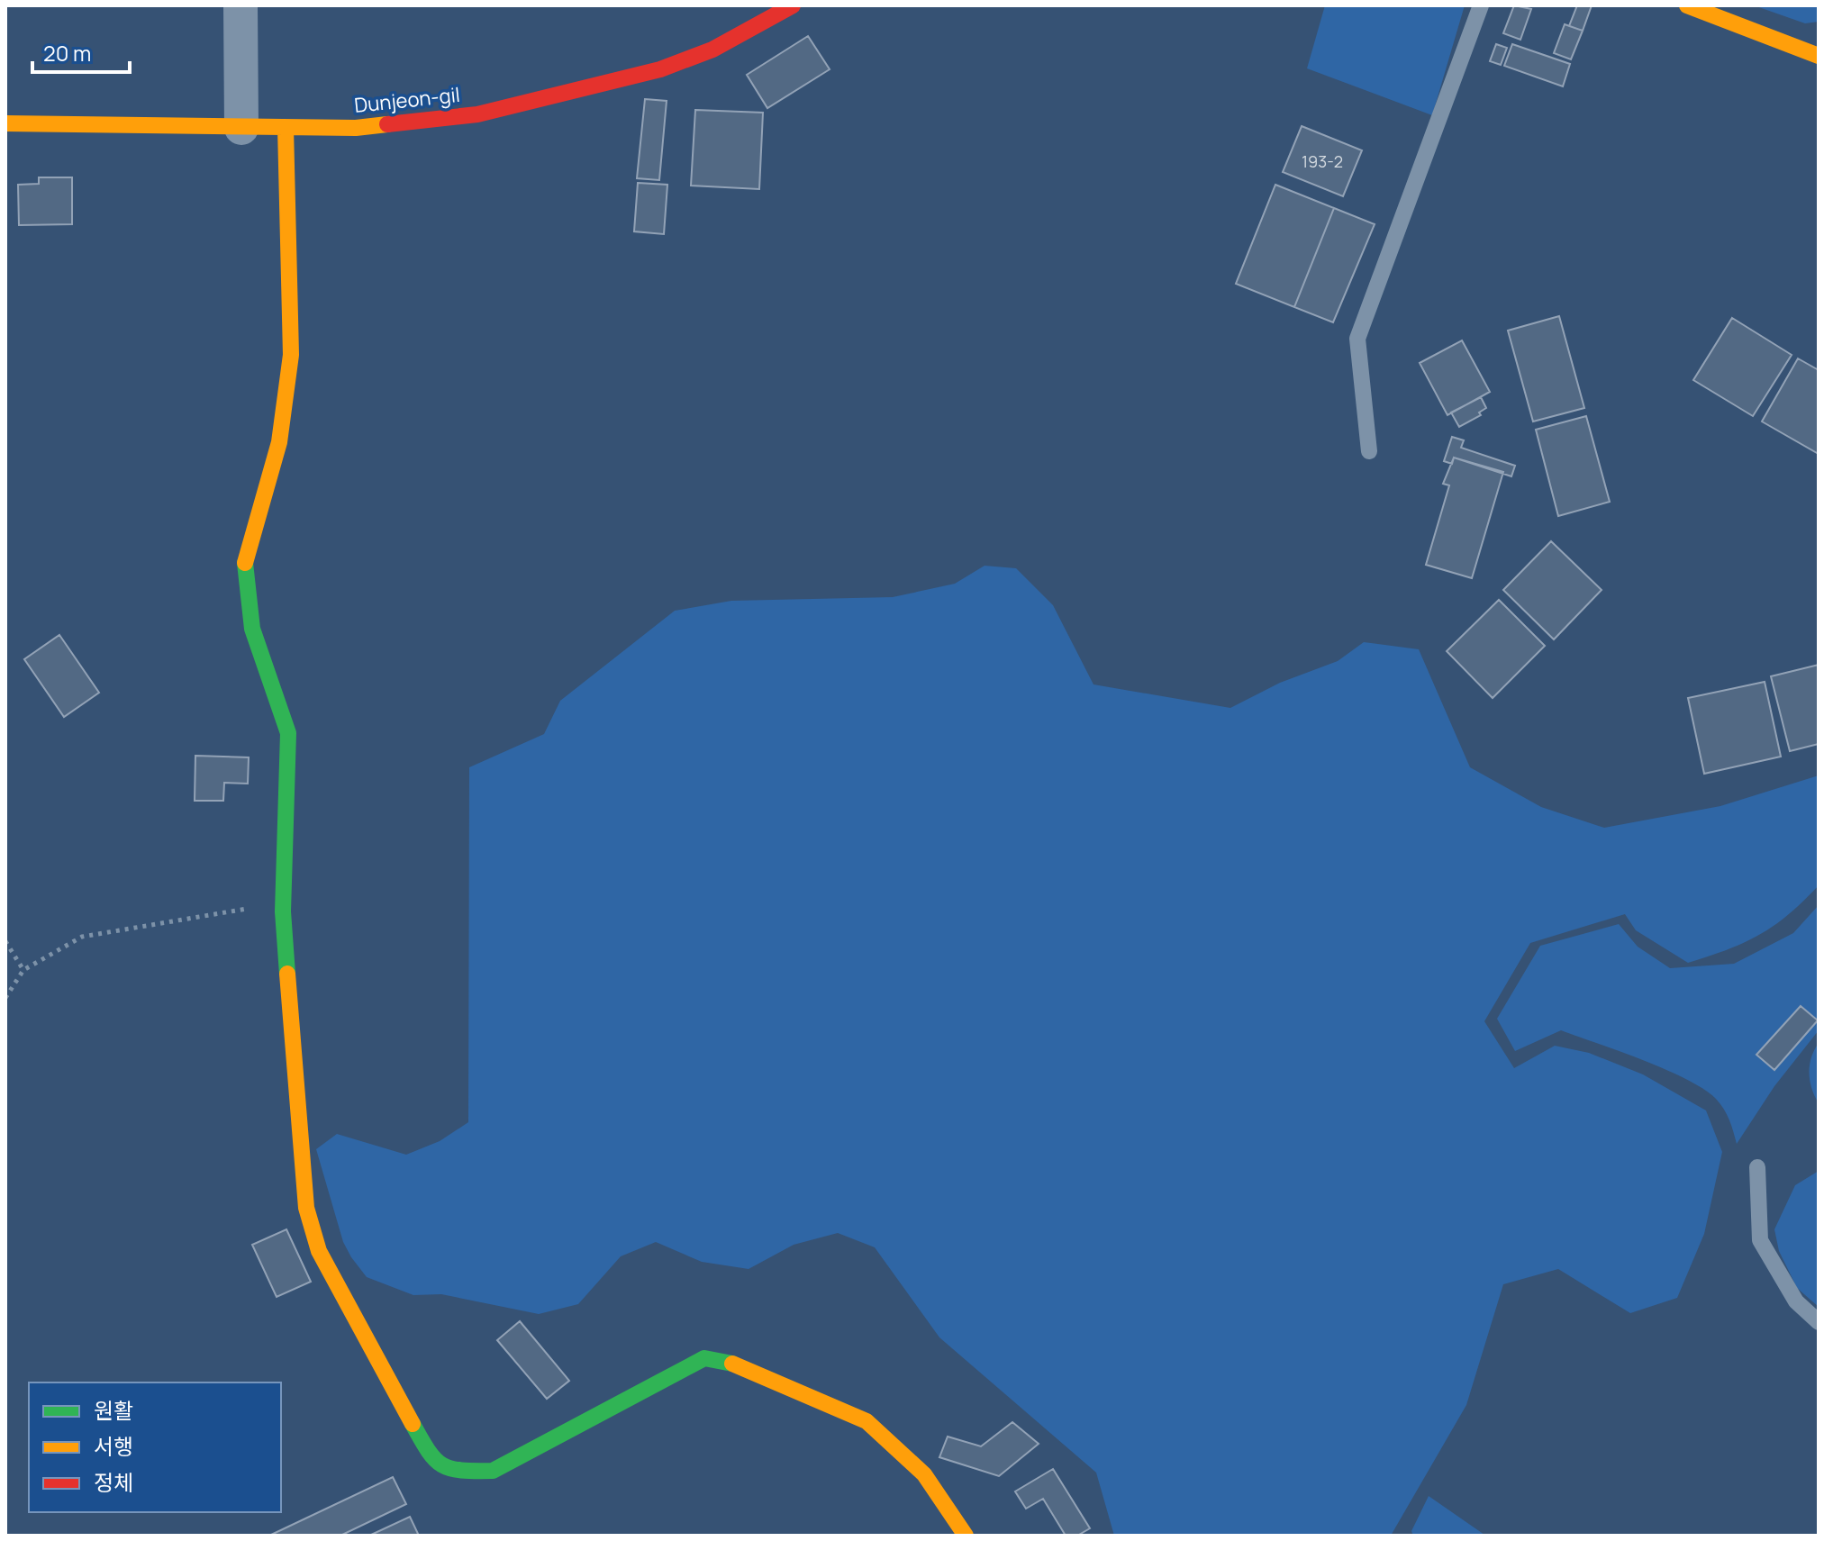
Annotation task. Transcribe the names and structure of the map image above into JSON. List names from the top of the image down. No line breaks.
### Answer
{"streets":{"street":["Dunjeon-gil"]},"house_numbers":["193-2"],"legend":["원활","서행","정체"],"scale_bar":"20 m"}
